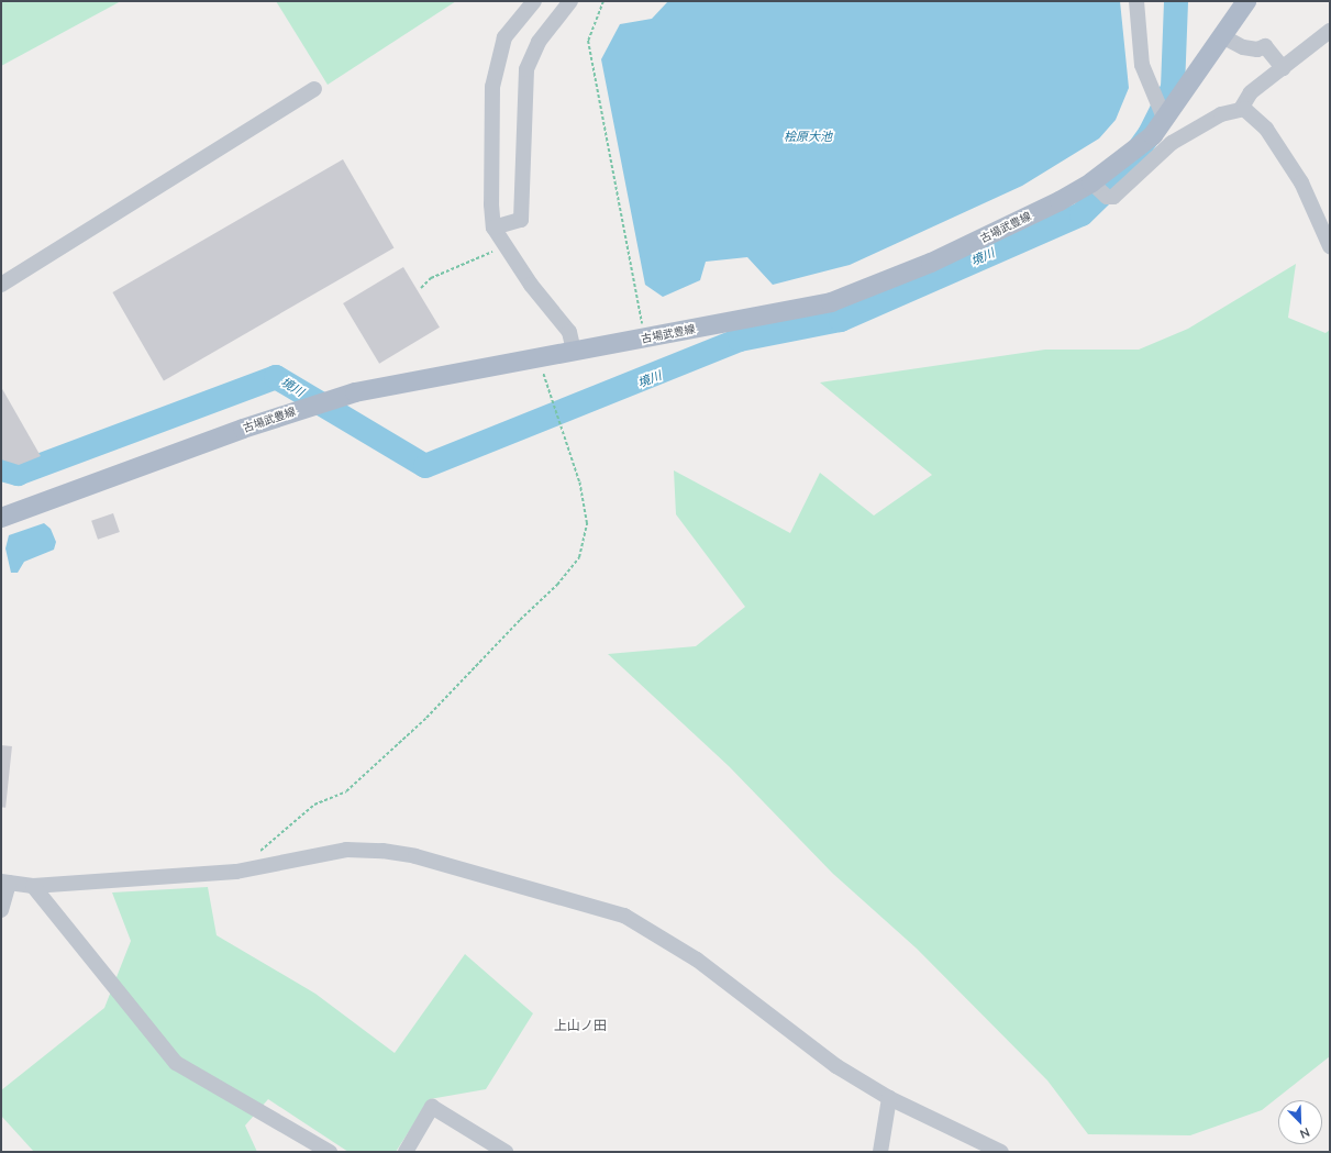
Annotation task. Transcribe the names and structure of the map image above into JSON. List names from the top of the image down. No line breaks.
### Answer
{"streets":{"main road":["古場武豊線"]},"districts":["上山ノ田"],"water":["桧原大池","境川"],"north":"bottom right"}
